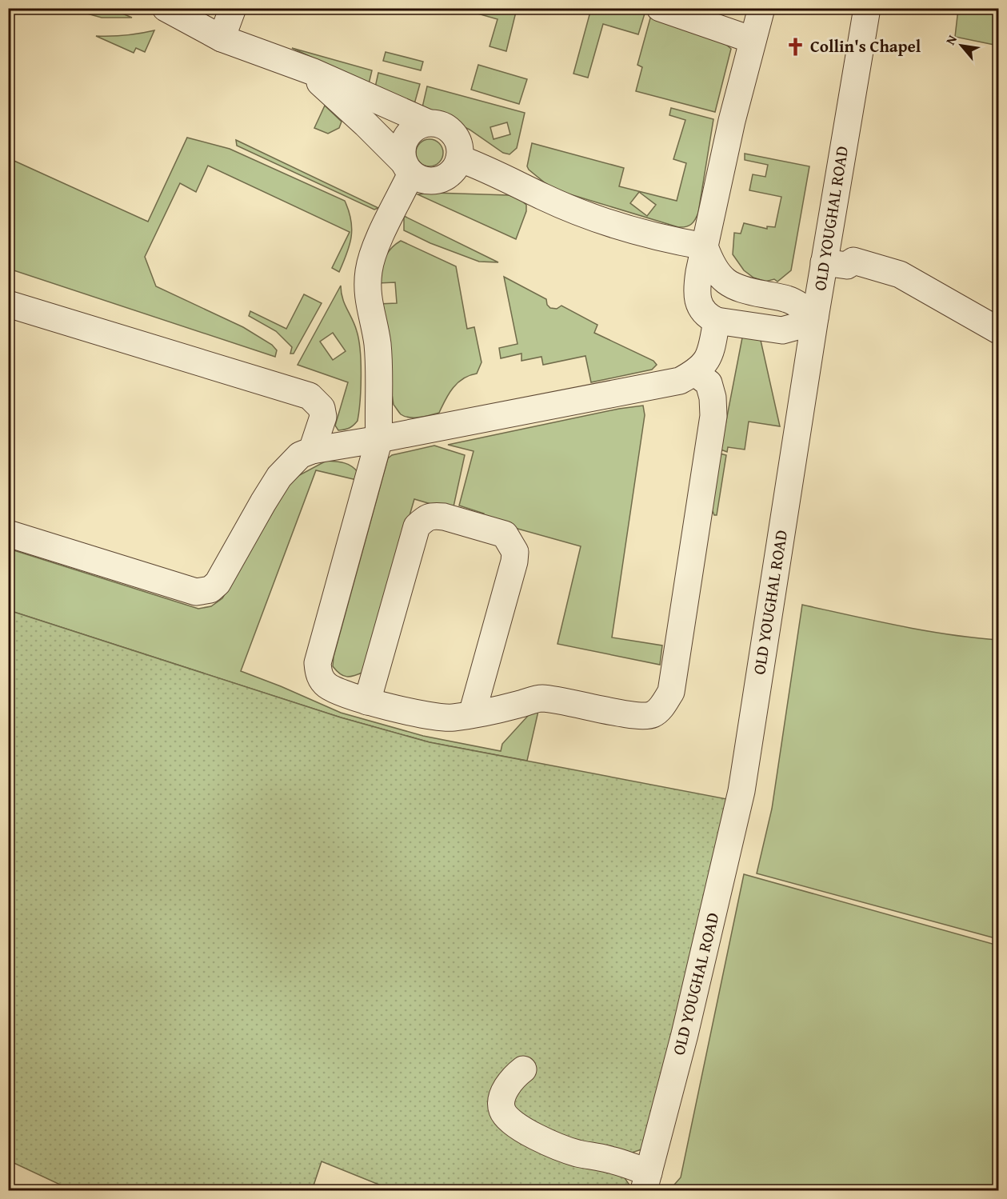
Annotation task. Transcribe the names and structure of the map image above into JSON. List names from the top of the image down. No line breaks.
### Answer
{"streets":{"street":["OLD YOUGHAL ROAD"]},"places":{"church":["Collin's Chapel"]},"north":"top left"}
